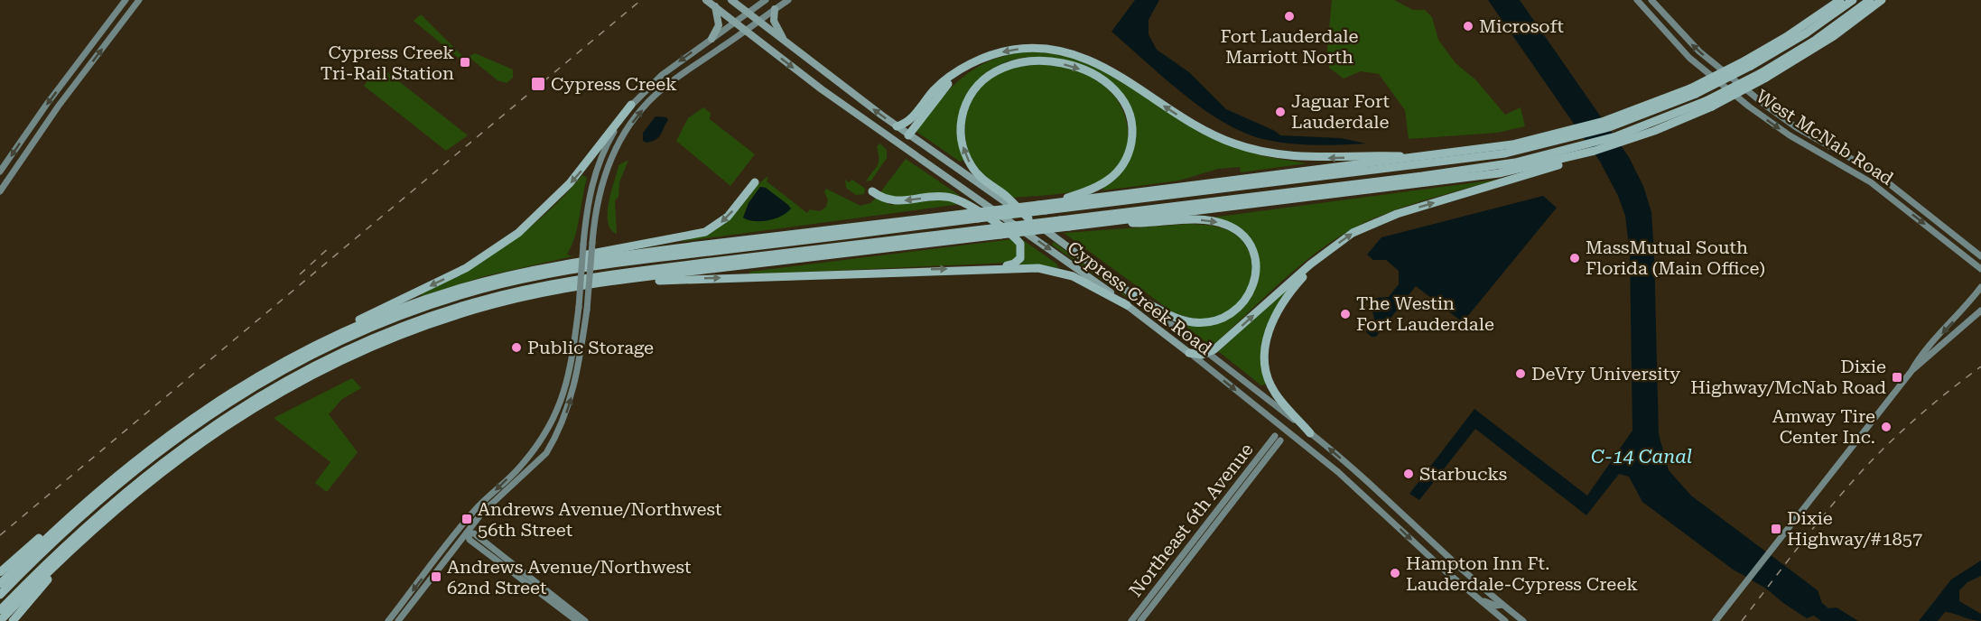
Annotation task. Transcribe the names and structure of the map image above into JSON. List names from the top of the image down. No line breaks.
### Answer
{"streets":{"main road":["West McNab Road","Cypress Creek Road","Northeast 6th Avenue"]},"water":["C-14 Canal"],"places":{"other":["Fort Lauderdale Marriott North","Microsoft","Jaguar Fort Lauderdale","MassMutual South Florida (Main Office)","The Westin Fort Lauderdale","Public Storage","DeVry University","Amway Tire Center Inc.","Starbucks","Hampton Inn Ft. Lauderdale-Cypress Creek"],"transit":["Cypress Creek Tri-Rail Station","Cypress Creek","Dixie Highway/McNab Road","Andrews Avenue/Northwest 56th Street","Dixie Highway/#1857","Andrews Avenue/Northwest 62nd Street"]}}
